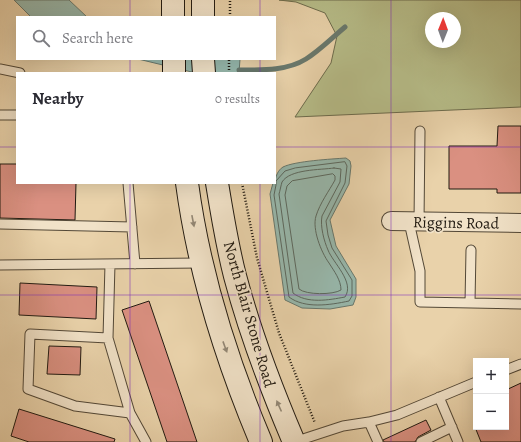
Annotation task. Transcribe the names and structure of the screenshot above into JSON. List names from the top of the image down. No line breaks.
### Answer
{"streets":{"main road":["North Blair Stone Road"],"street":["Riggins Road"]},"north":"top","page":{"search":"Search here","heading":["Nearby","0 results"],"map_buttons":["+","−"]}}
